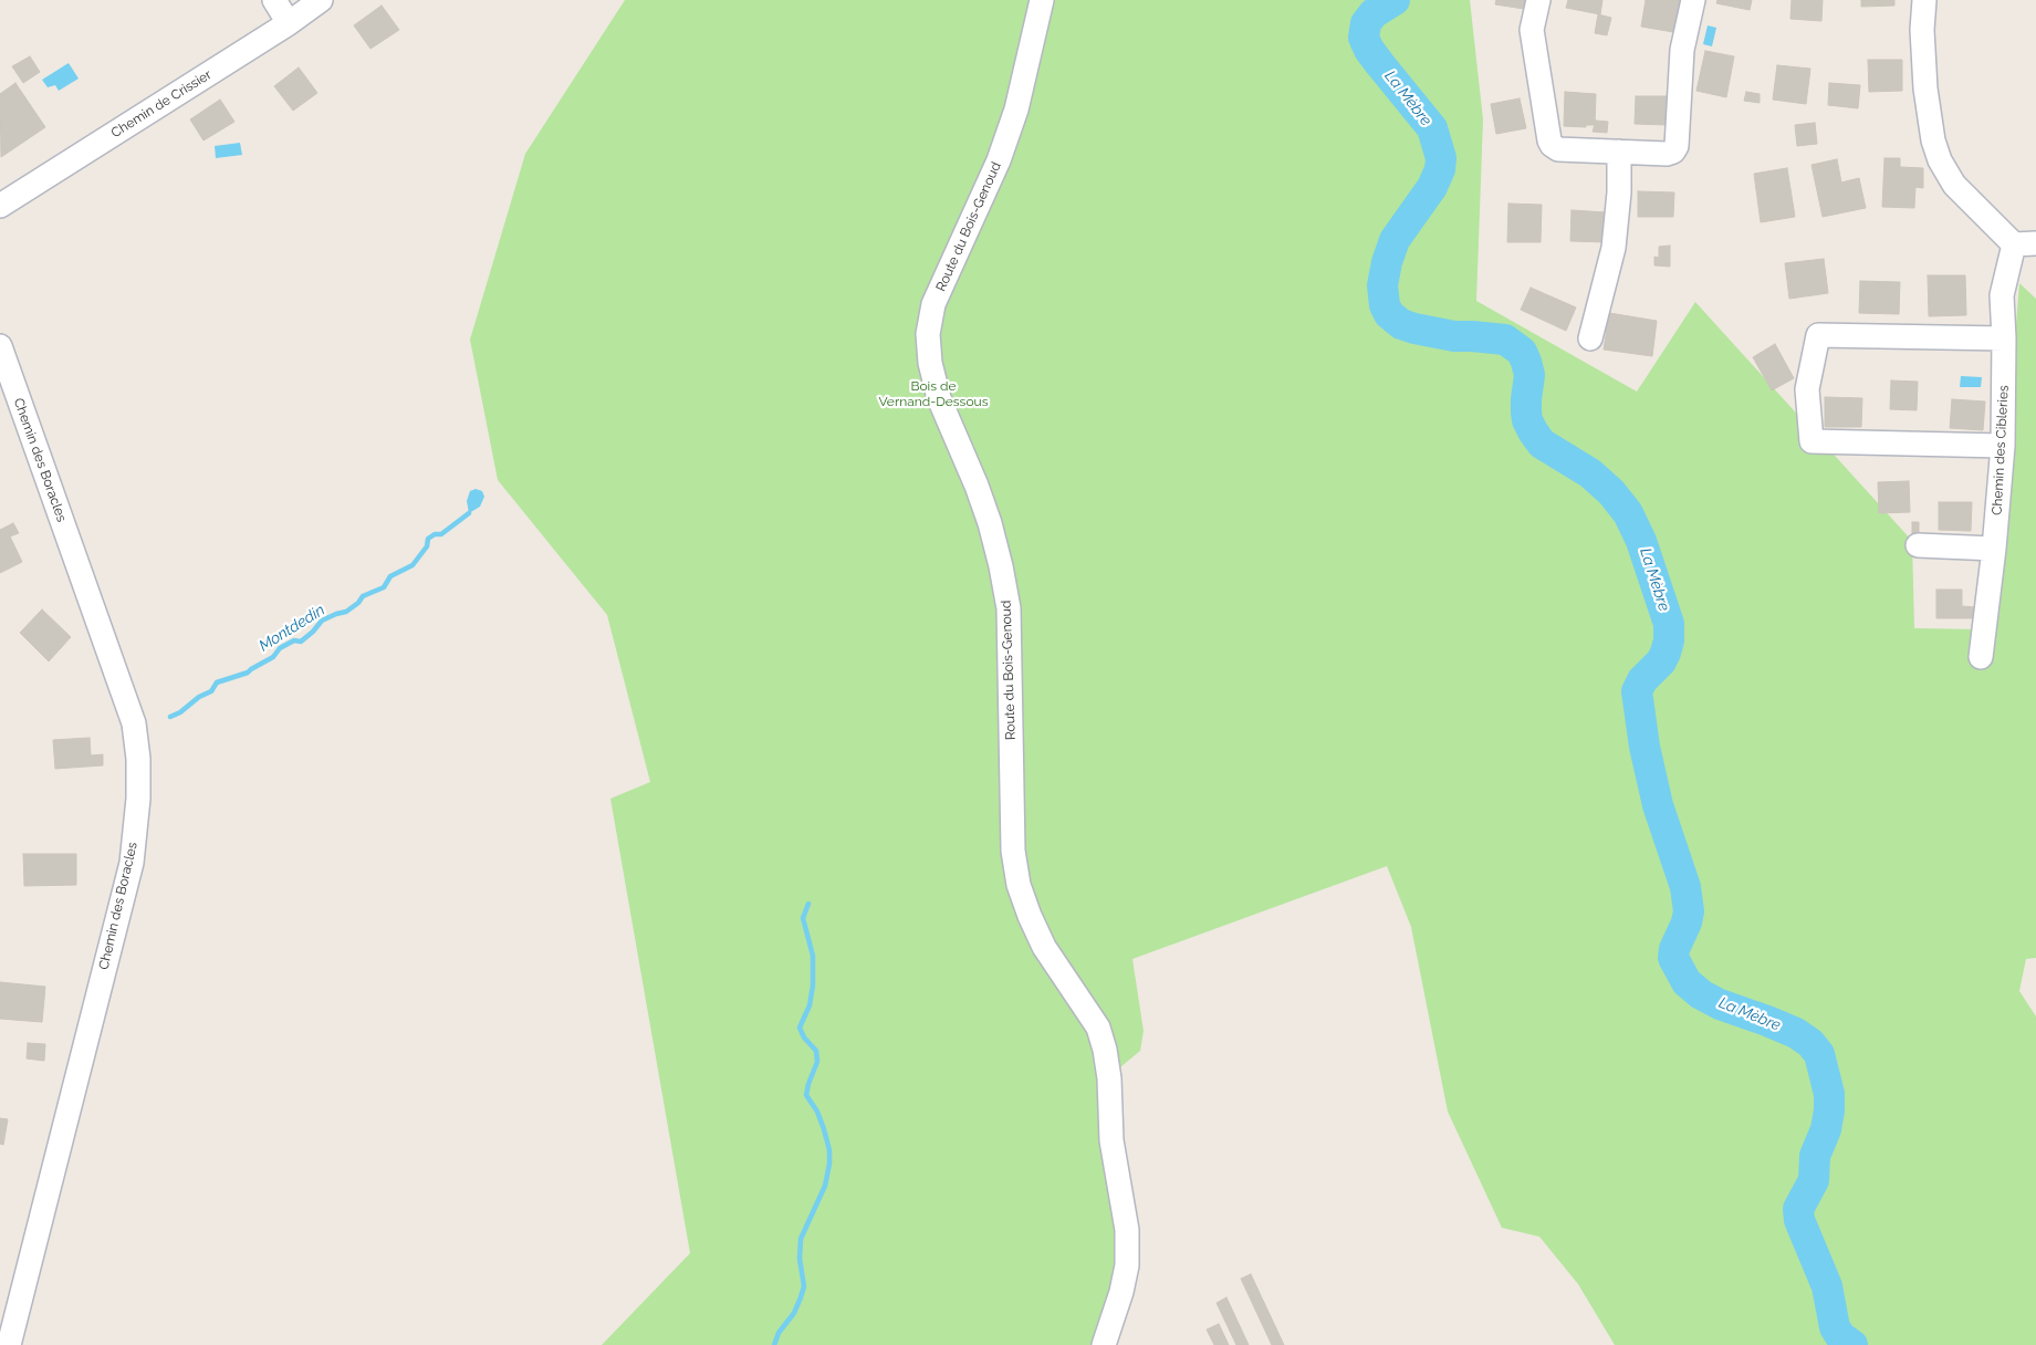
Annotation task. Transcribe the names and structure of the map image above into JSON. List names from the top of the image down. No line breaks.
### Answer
{"streets":{"street":["Chemin de Crissier","Route du Bois-Genoud","Chemin des Cibleries","Chemin des Boracles"]},"water":["La Mèbre","Montdedin"],"parks":["Bois de Vernand-Dessous"]}
